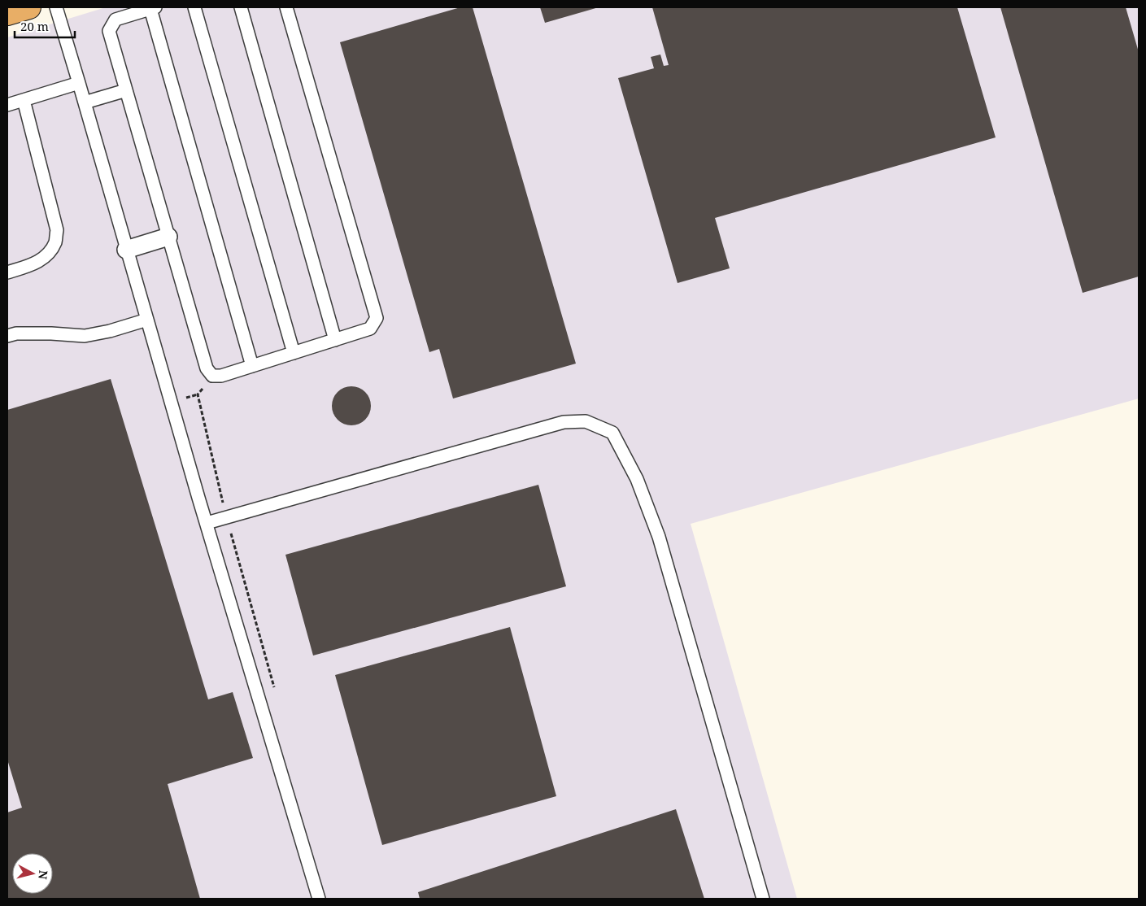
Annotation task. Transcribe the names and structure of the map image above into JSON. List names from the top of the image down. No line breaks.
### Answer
{"scale_bar":"20 m","north":"right"}
